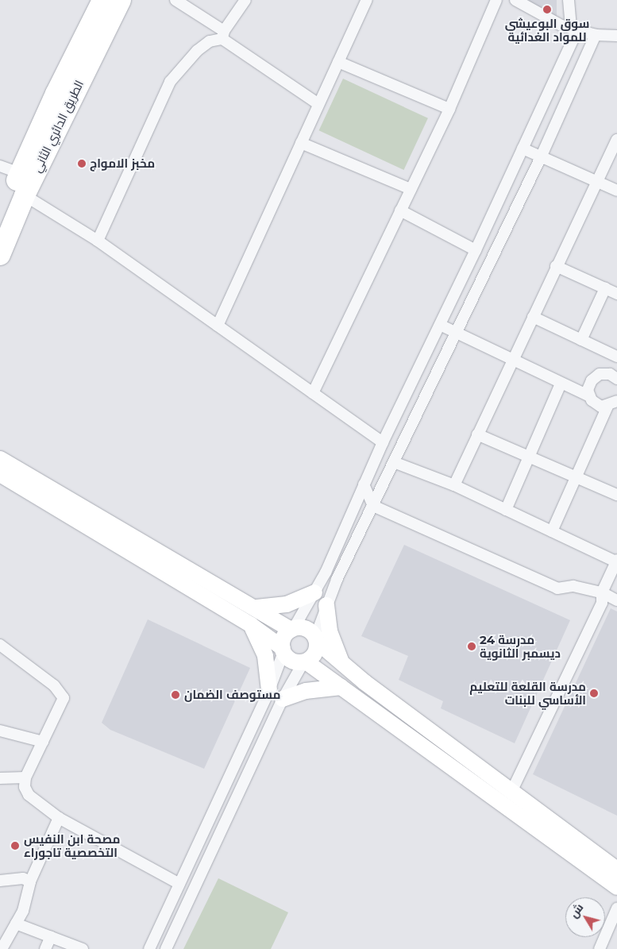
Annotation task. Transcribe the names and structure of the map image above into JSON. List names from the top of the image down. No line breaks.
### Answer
{"streets":{"highway":["الطريق الدائري الثاني"]},"places":["سوق البوعيشي للمواد الغدائية","مخبز الامواج","مدرسة 24 ديسمبر الثانوية","مدرسة القلعة للتعليم الأساسي للبنات","مستوصف الضمان","مصحة ابن النفيس التخصصية تاجوراء"],"north":"top left"}
